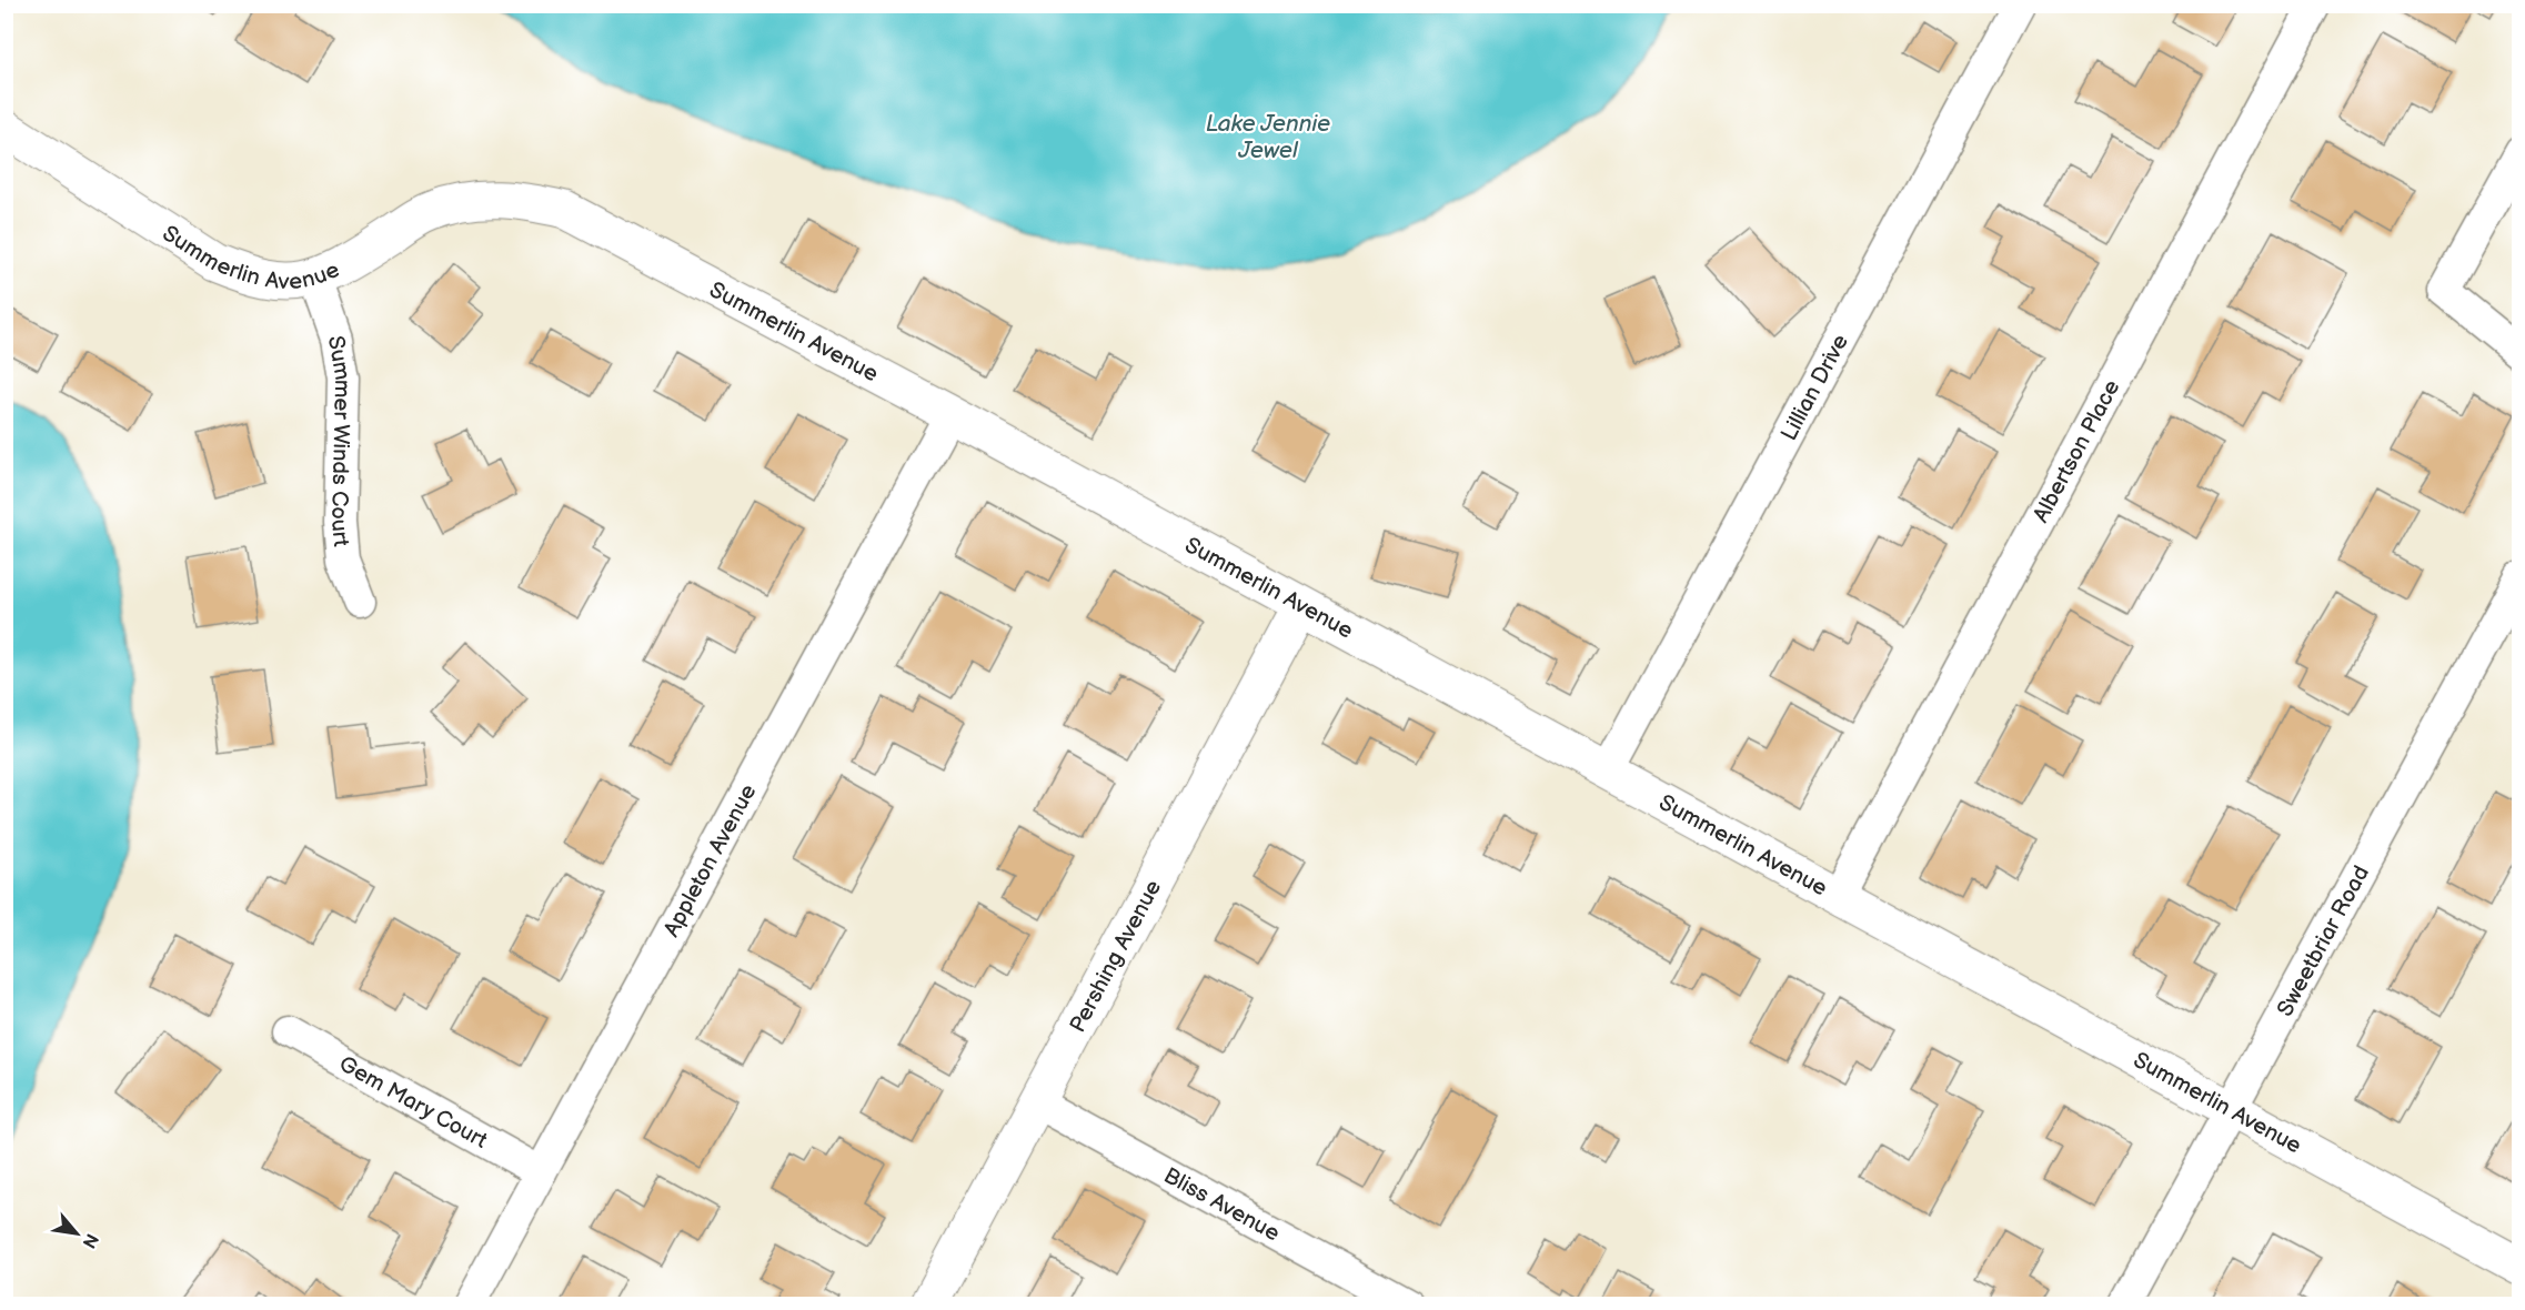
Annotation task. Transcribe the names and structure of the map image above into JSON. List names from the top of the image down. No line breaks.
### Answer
{"streets":{"street":["Summerlin Avenue","Lillian Drive","Summer Winds Court","Albertson Place","Appleton Avenue","Sweetbriar Road","Pershing Avenue","Gem Mary Court","Bliss Avenue"]},"crossings":[["Summerlin Avenue","Lillian Drive"],["Summerlin Avenue","Summer Winds Court"],["Summerlin Avenue","Albertson Place"],["Summerlin Avenue","Appleton Avenue"],["Summerlin Avenue","Sweetbriar Road"],["Summerlin Avenue","Pershing Avenue"],["Appleton Avenue","Gem Mary Court"],["Pershing Avenue","Bliss Avenue"]],"water":["Lake Jennie Jewel"],"north":"bottom right"}
